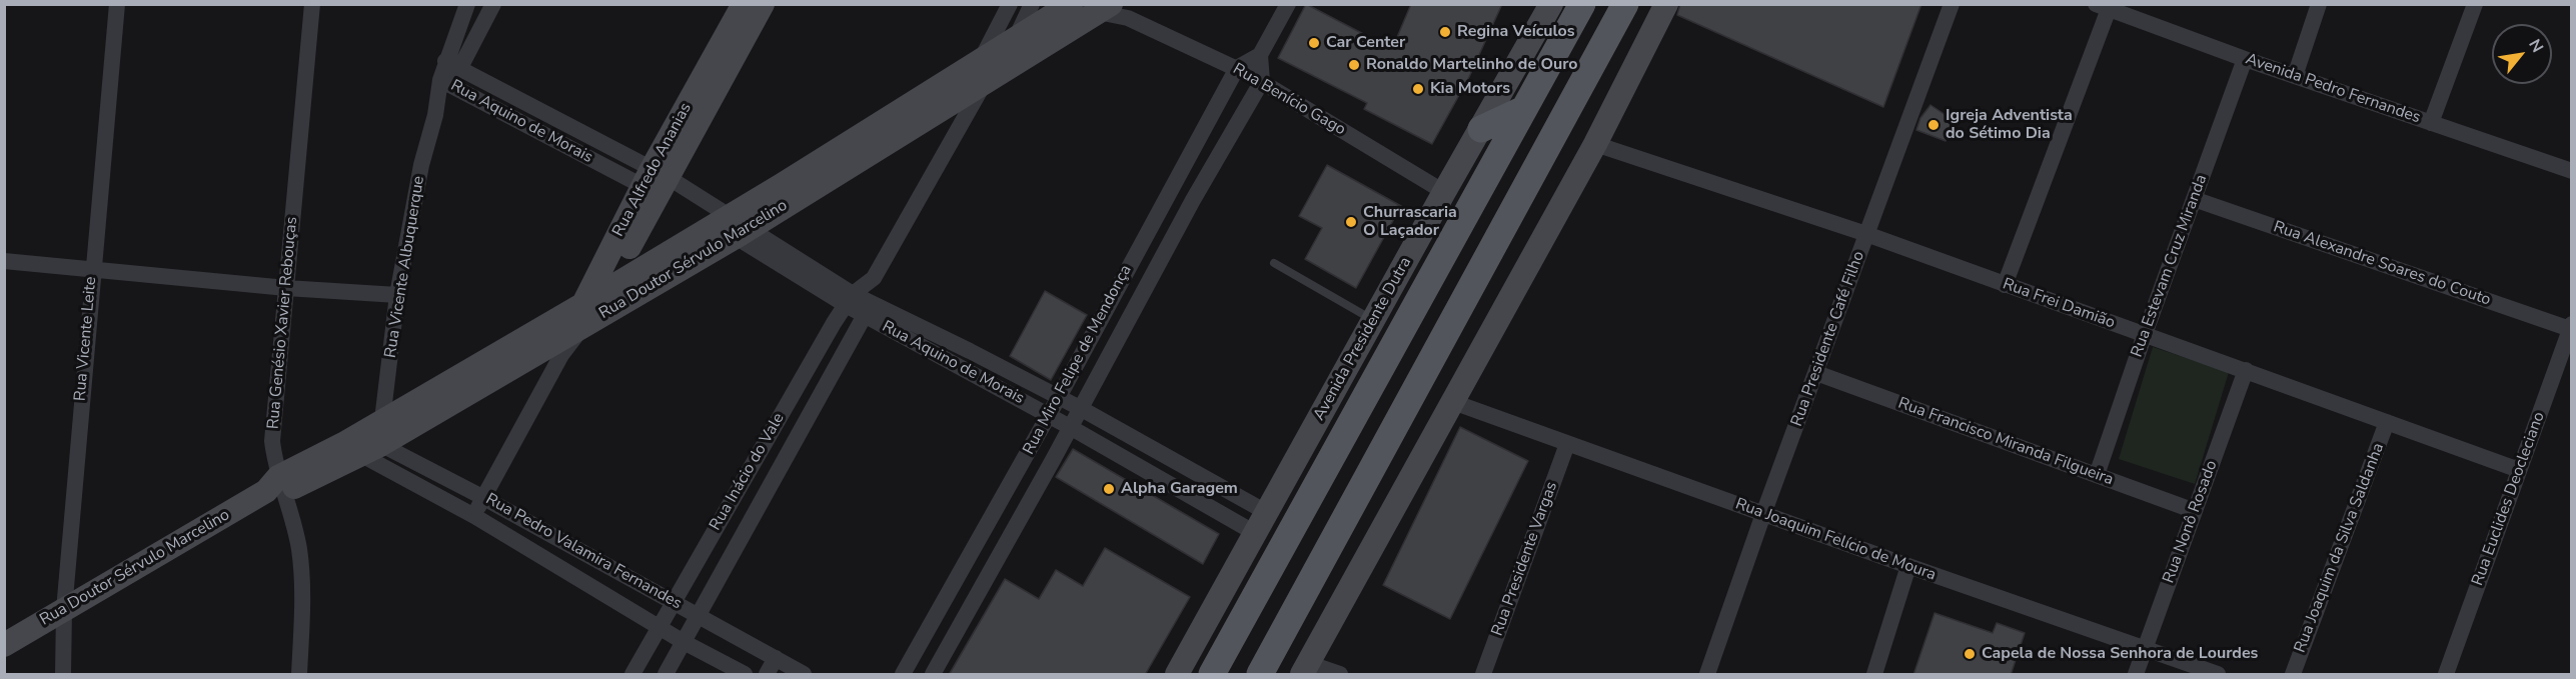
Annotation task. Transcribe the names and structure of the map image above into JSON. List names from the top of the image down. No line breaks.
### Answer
{"streets":{"main road":["Rua Alfredo Ananias","Rua Doutor Sérvulo Marcelino","Avenida Presidente Dutra"],"street":["Avenida Pedro Fernandes","Rua Benício Gago","Rua Aquino de Morais","Rua Alexandre Soares do Couto","Rua Estevam Cruz Miranda","Rua Vicente Albuquerque","Rua Frei Damião","Rua Genésio Xavier Rebouças","Rua Vicente Leite","Rua Presidente Café Filho","Rua Miro Felipe de Mendonça","Rua Francisco Miranda Filgueira","Rua Inácio do Vale","Rua Euclides Deocleciano","Rua Nonô Rosado","Rua Joaquim Felício de Moura","Rua Joaquim da Silva Saldanha","Rua Pedro Valamira Fernandes","Rua Presidente Vargas"]},"crossings":[["Avenida Pedro Fernandes","Rua Estevam Cruz Miranda"],["Rua Benício Gago","Rua Doutor Sérvulo Marcelino"],["Rua Benício Gago","Avenida Presidente Dutra"],["Rua Benício Gago","Rua Miro Felipe de Mendonça"],["Rua Aquino de Morais","Rua Alfredo Ananias"],["Rua Aquino de Morais","Rua Doutor Sérvulo Marcelino"],["Rua Aquino de Morais","Rua Vicente Albuquerque"],["Rua Aquino de Morais","Avenida Presidente Dutra"],["Rua Aquino de Morais","Rua Miro Felipe de Mendonça"],["Rua Aquino de Morais","Rua Inácio do Vale"],["Rua Alfredo Ananias","Rua Doutor Sérvulo Marcelino"],["Rua Doutor Sérvulo Marcelino","Rua Vicente Albuquerque"],["Rua Doutor Sérvulo Marcelino","Rua Genésio Xavier Rebouças"],["Rua Doutor Sérvulo Marcelino","Rua Vicente Leite"],["Rua Doutor Sérvulo Marcelino","Rua Inácio do Vale"],["Rua Doutor Sérvulo Marcelino","Rua Pedro Valamira Fernandes"],["Rua Alexandre Soares do Couto","Rua Estevam Cruz Miranda"],["Rua Alexandre Soares do Couto","Rua Euclides Deocleciano"],["Rua Estevam Cruz Miranda","Rua Frei Damião"],["Rua Estevam Cruz Miranda","Rua Francisco Miranda Filgueira"],["Rua Frei Damião","Rua Presidente Café Filho"],["Rua Frei Damião","Rua Euclides Deocleciano"],["Rua Frei Damião","Rua Nonô Rosado"],["Rua Frei Damião","Rua Joaquim da Silva Saldanha"],["Rua Presidente Café Filho","Rua Francisco Miranda Filgueira"],["Rua Presidente Café Filho","Rua Joaquim Felício de Moura"],["Rua Francisco Miranda Filgueira","Rua Nonô Rosado"],["Rua Inácio do Vale","Rua Pedro Valamira Fernandes"],["Rua Nonô Rosado","Rua Joaquim Felício de Moura"],["Rua Joaquim Felício de Moura","Rua Presidente Vargas"]],"places":["Regina Veículos","Car Center","Ronaldo Martelinho de Ouro","Kia Motors","Igreja Adventista do Sétimo Dia","Churrascaria O Laçador","Alpha Garagem","Capela de Nossa Senhora de Lourdes"],"north":"top right"}
